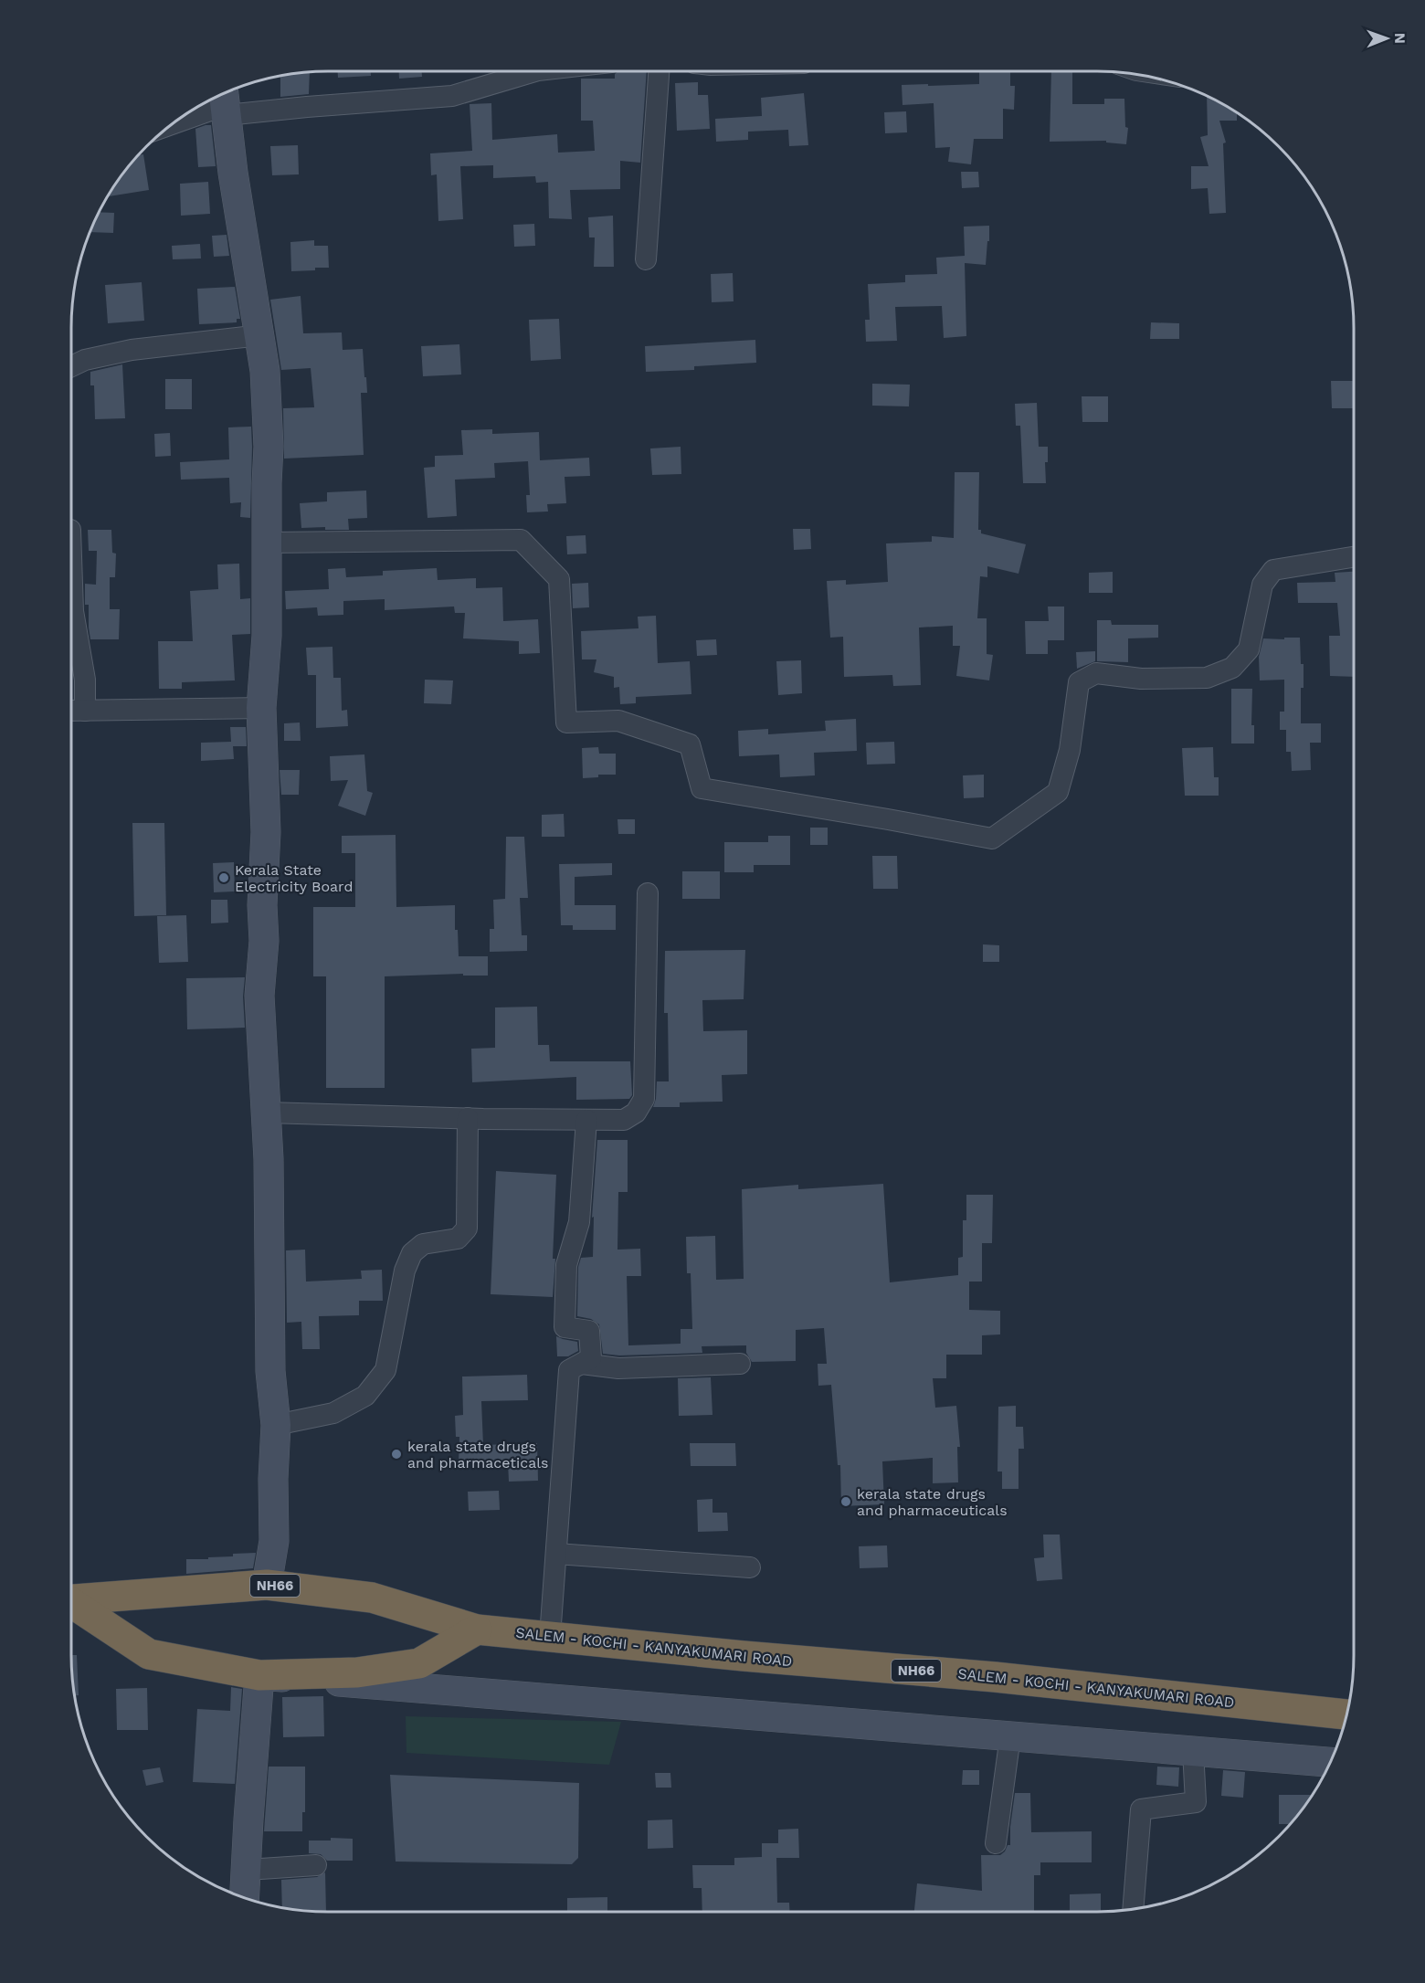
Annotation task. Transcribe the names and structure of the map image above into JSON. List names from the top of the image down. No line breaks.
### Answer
{"streets":{"highway":["NH66","SALEM - KOCHI - KANYAKUMARI ROAD"]},"crossings":[["NH66","SALEM - KOCHI - KANYAKUMARI ROAD"]],"places":["Kerala State Electricity Board","kerala state drugs and pharmaceticals","kerala state drugs and pharmaceuticals"],"north":"right"}
